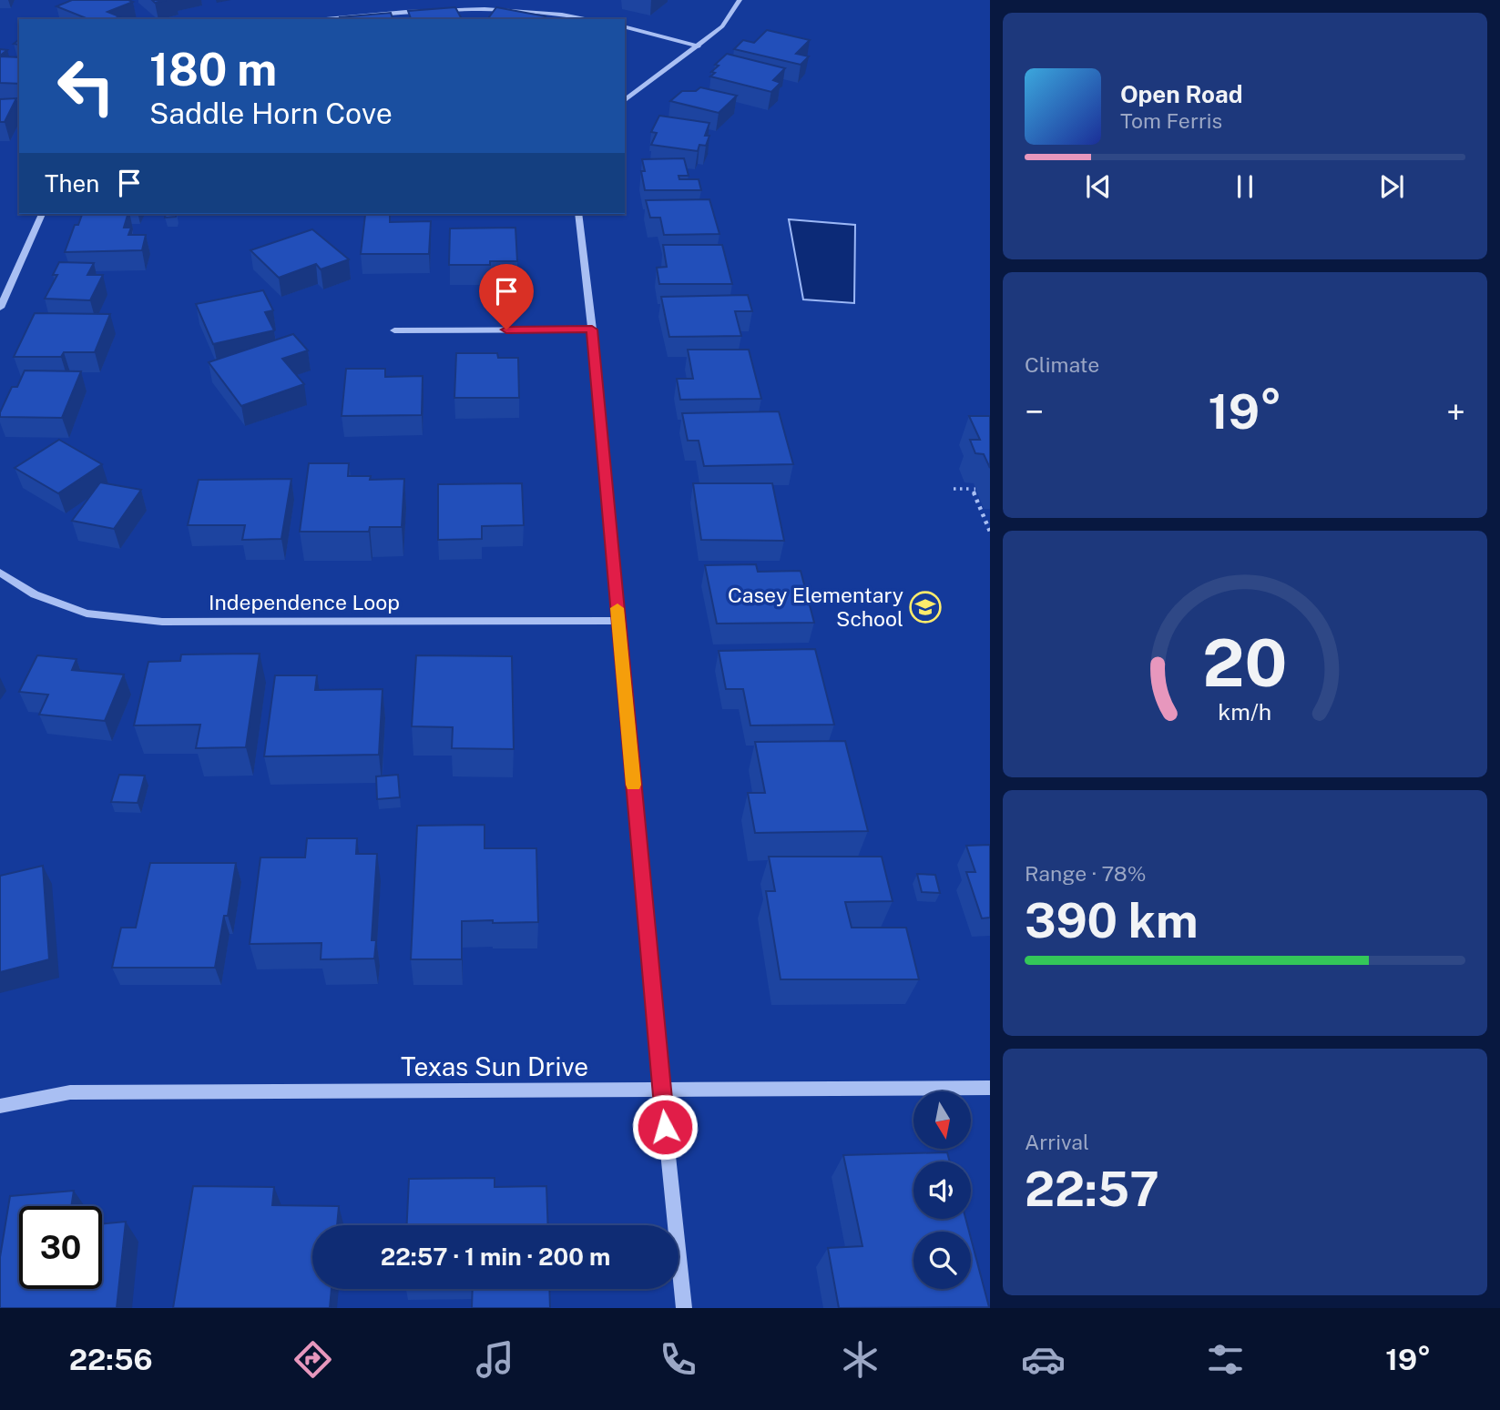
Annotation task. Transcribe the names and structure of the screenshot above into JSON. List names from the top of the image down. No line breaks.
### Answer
{"streets":{"street":["Independence Loop","Texas Sun Drive"]},"places":{"school or university":["Casey Elementary School"]},"north":"bottom","page":{"turn":["180 m","Saddle Horn Cove"],"song":["Open Road","Tom Ferris"],"then":"Then","tile":["Climate",["Range · 78%","390 km"],["Arrival","22:57"]],"heat":["−","19°","+"],"limit":"30","trip":"22:57 · 1 min · 200 m","tabs":["22:56","19°"],"gauge":["20","km/h"]}}
